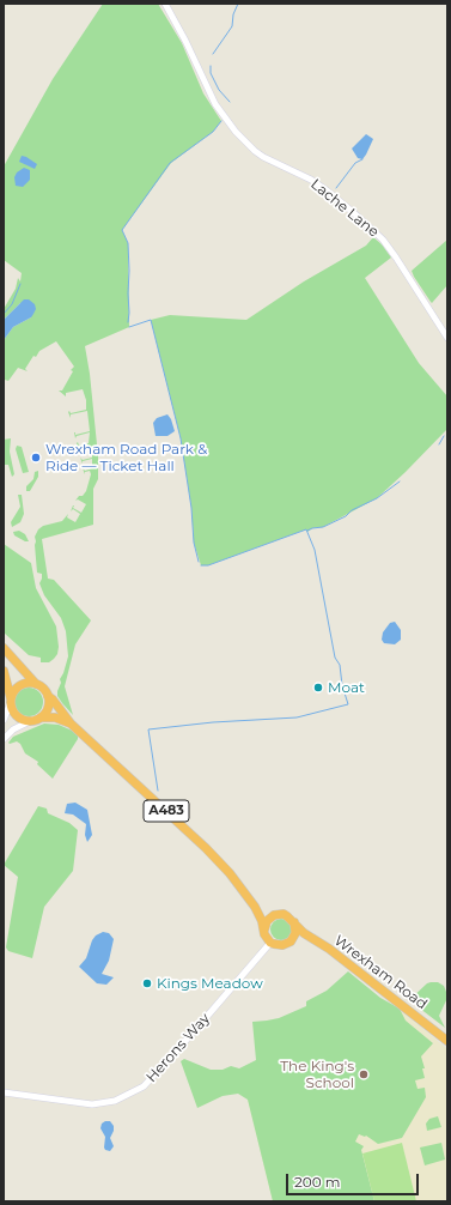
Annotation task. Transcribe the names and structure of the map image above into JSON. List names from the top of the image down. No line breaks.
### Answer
{"streets":{"highway":["A483","Wrexham Road"],"street":["Lache Lane","Herons Way"]},"crossings":[["A483","Wrexham Road"],["A483","Herons Way"],["Wrexham Road","Herons Way"]],"places":["Wrexham Road Park & Ride — Ticket Hall","Moat","Kings Meadow","The King's School"],"scale_bar":"200 m"}
